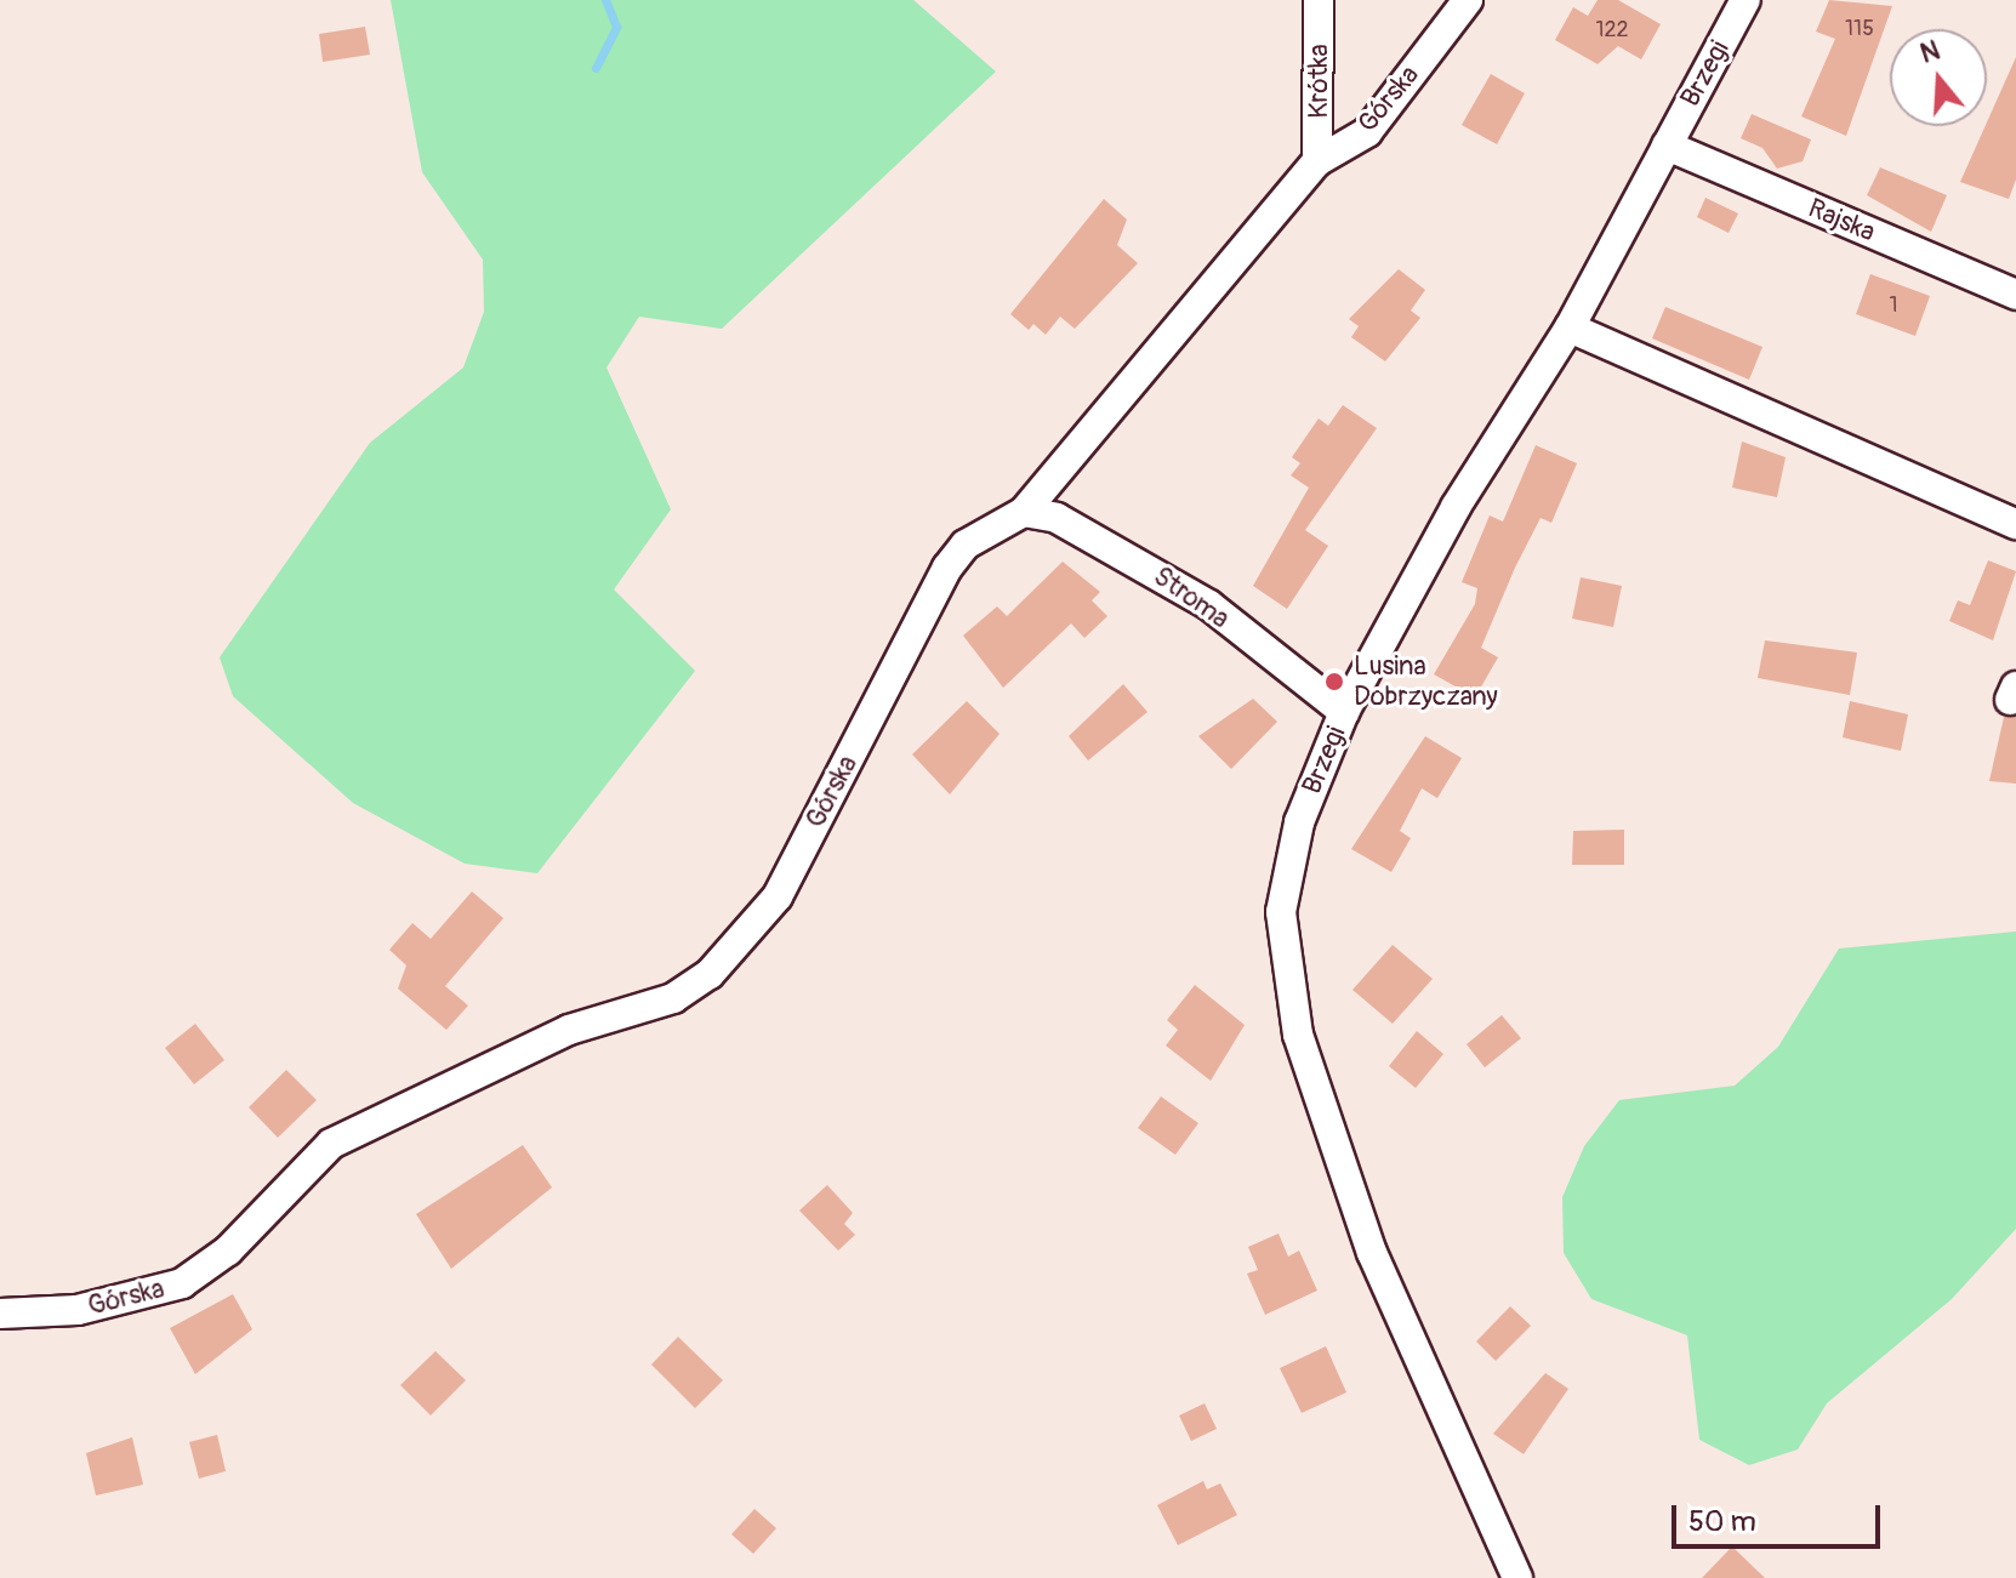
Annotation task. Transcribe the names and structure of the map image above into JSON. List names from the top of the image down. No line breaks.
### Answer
{"streets":{"street":["Brzegi","Krótka","Górska","Rajska","Stroma"]},"crossings":[["Brzegi","Rajska"],["Brzegi","Stroma"],["Krótka","Górska"],["Górska","Stroma"]],"places":["Lusina Dobrzyczany"],"house_numbers":["115","122","1"],"scale_bar":"50 m","north":"top"}
